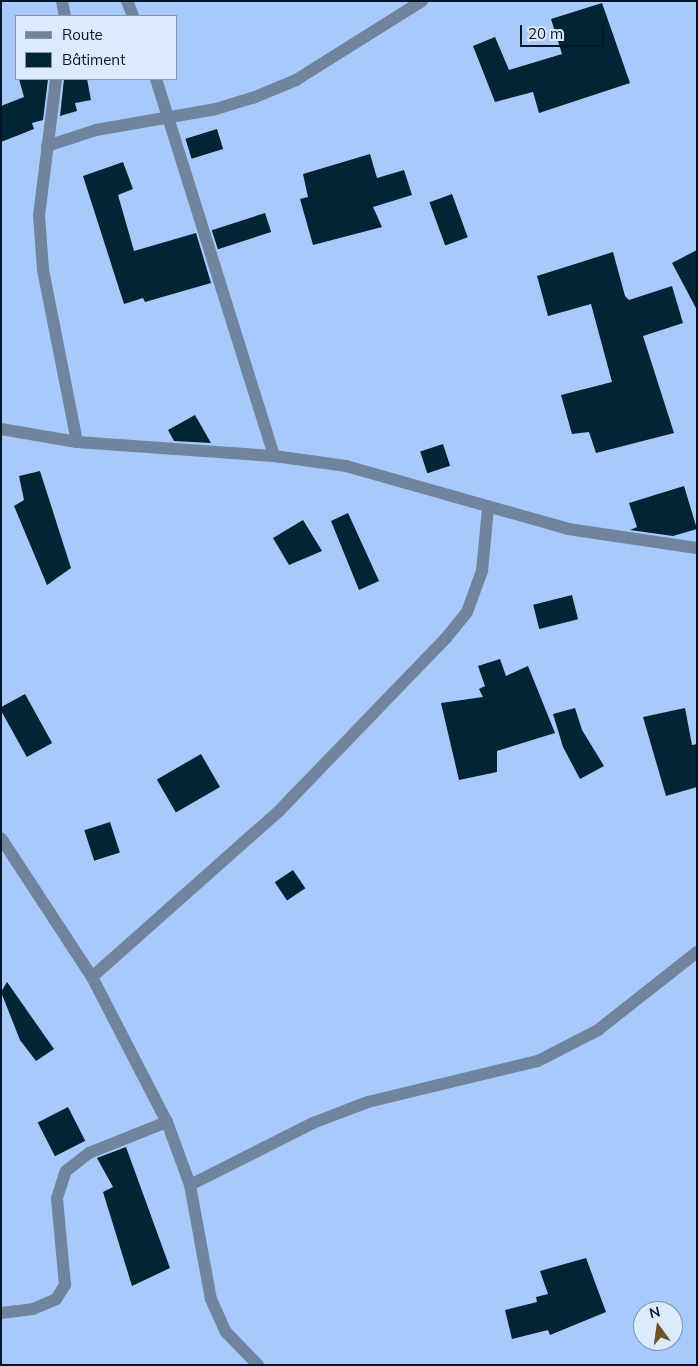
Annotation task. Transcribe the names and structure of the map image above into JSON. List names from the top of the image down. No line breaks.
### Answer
{"legend":["Route","Bâtiment"],"scale_bar":"20 m","north":"top"}
